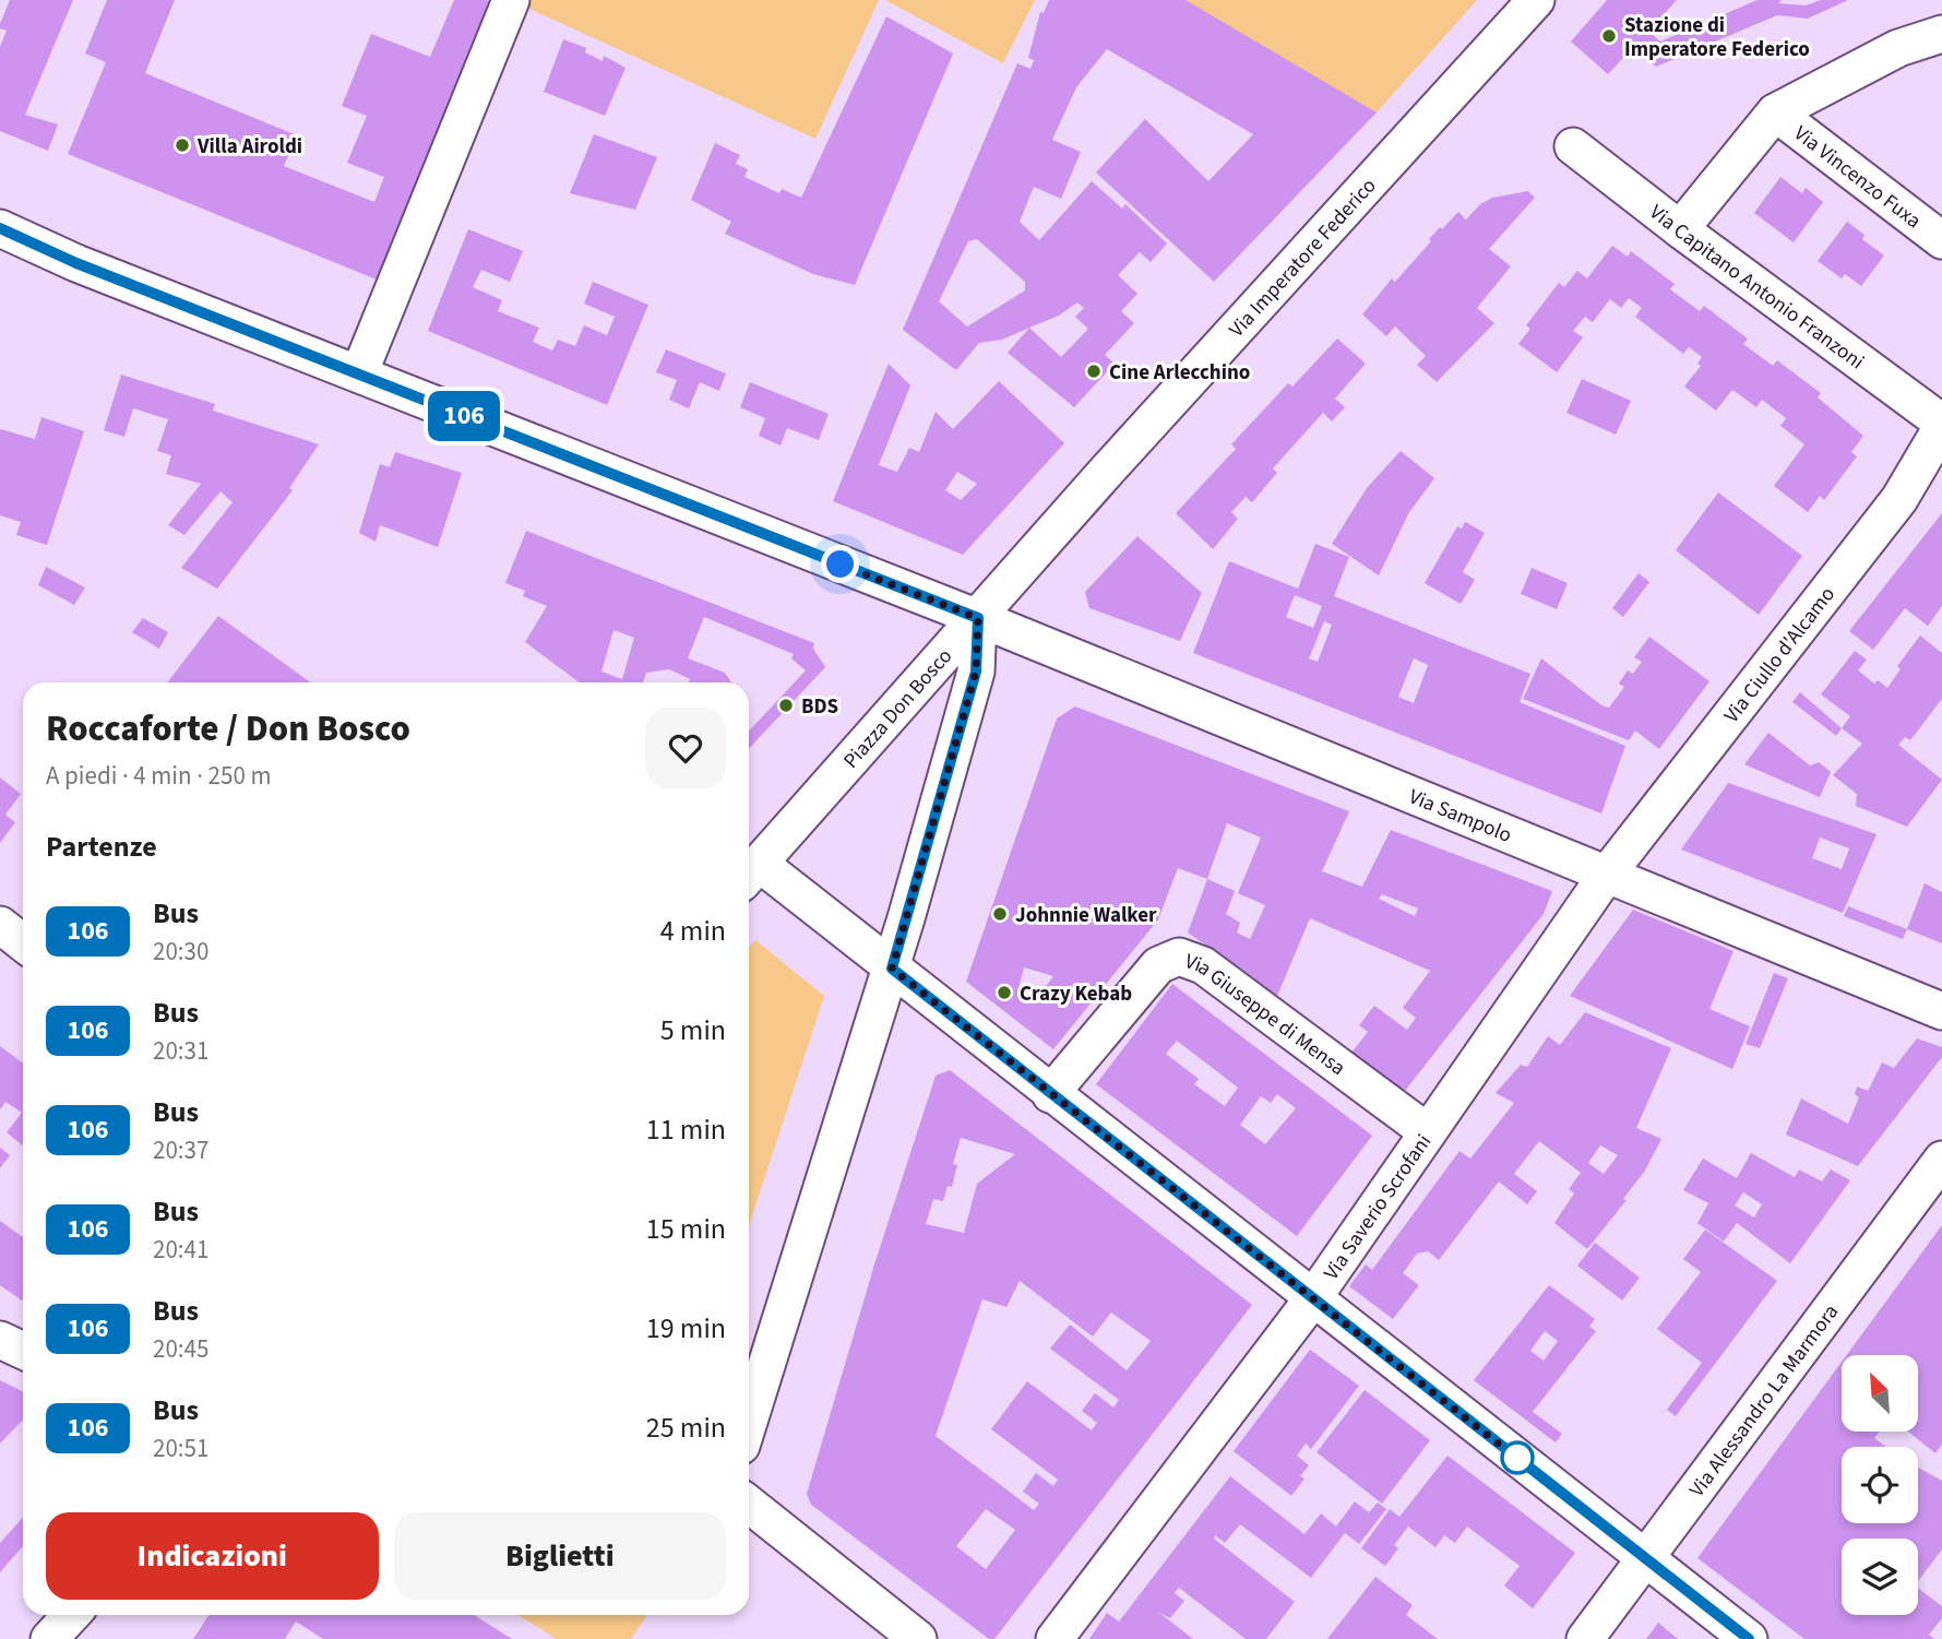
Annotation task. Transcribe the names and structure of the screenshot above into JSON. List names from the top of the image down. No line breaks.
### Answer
{"streets":{"street":["Via Vincenzo Fuxa","Via Imperatore Federico","Via Capitano Antonio Franzoni","Via Ciullo d'Alcamo","Piazza Don Bosco","Via Sampolo","Via Giuseppe di Mensa","Via Saverio Scrofani","Via Alessandro La Marmora"]},"crossings":[["Via Imperatore Federico","Piazza Don Bosco"],["Via Imperatore Federico","Via Sampolo"],["Via Capitano Antonio Franzoni","Via Ciullo d'Alcamo"],["Via Ciullo d'Alcamo","Via Sampolo"],["Via Ciullo d'Alcamo","Via Saverio Scrofani"],["Piazza Don Bosco","Via Sampolo"],["Via Sampolo","Via Saverio Scrofani"],["Via Giuseppe di Mensa","Via Saverio Scrofani"]],"places":["Stazione di Imperatore Federico","Villa Airoldi","Cine Arlecchino","BDS","Johnnie Walker","Crazy Kebab"],"lines":["bus line 106"],"north":"top left","page":{"on_map":"106","heading":[["Roccaforte / Don Bosco","A piedi · 4 min · 250 m"],"Partenze"],"list":[{"mark":"106","name":"Bus","note":"20:30","value":"4 min"},{"mark":"106","name":"Bus","note":"20:31","value":"5 min"},{"mark":"106","name":"Bus","note":"20:37","value":"11 min"},{"mark":"106","name":"Bus","note":"20:41","value":"15 min"},{"mark":"106","name":"Bus","note":"20:45","value":"19 min"},{"mark":"106","name":"Bus","note":"20:51","value":"25 min"}],"buttons":["Indicazioni","Biglietti"]}}
